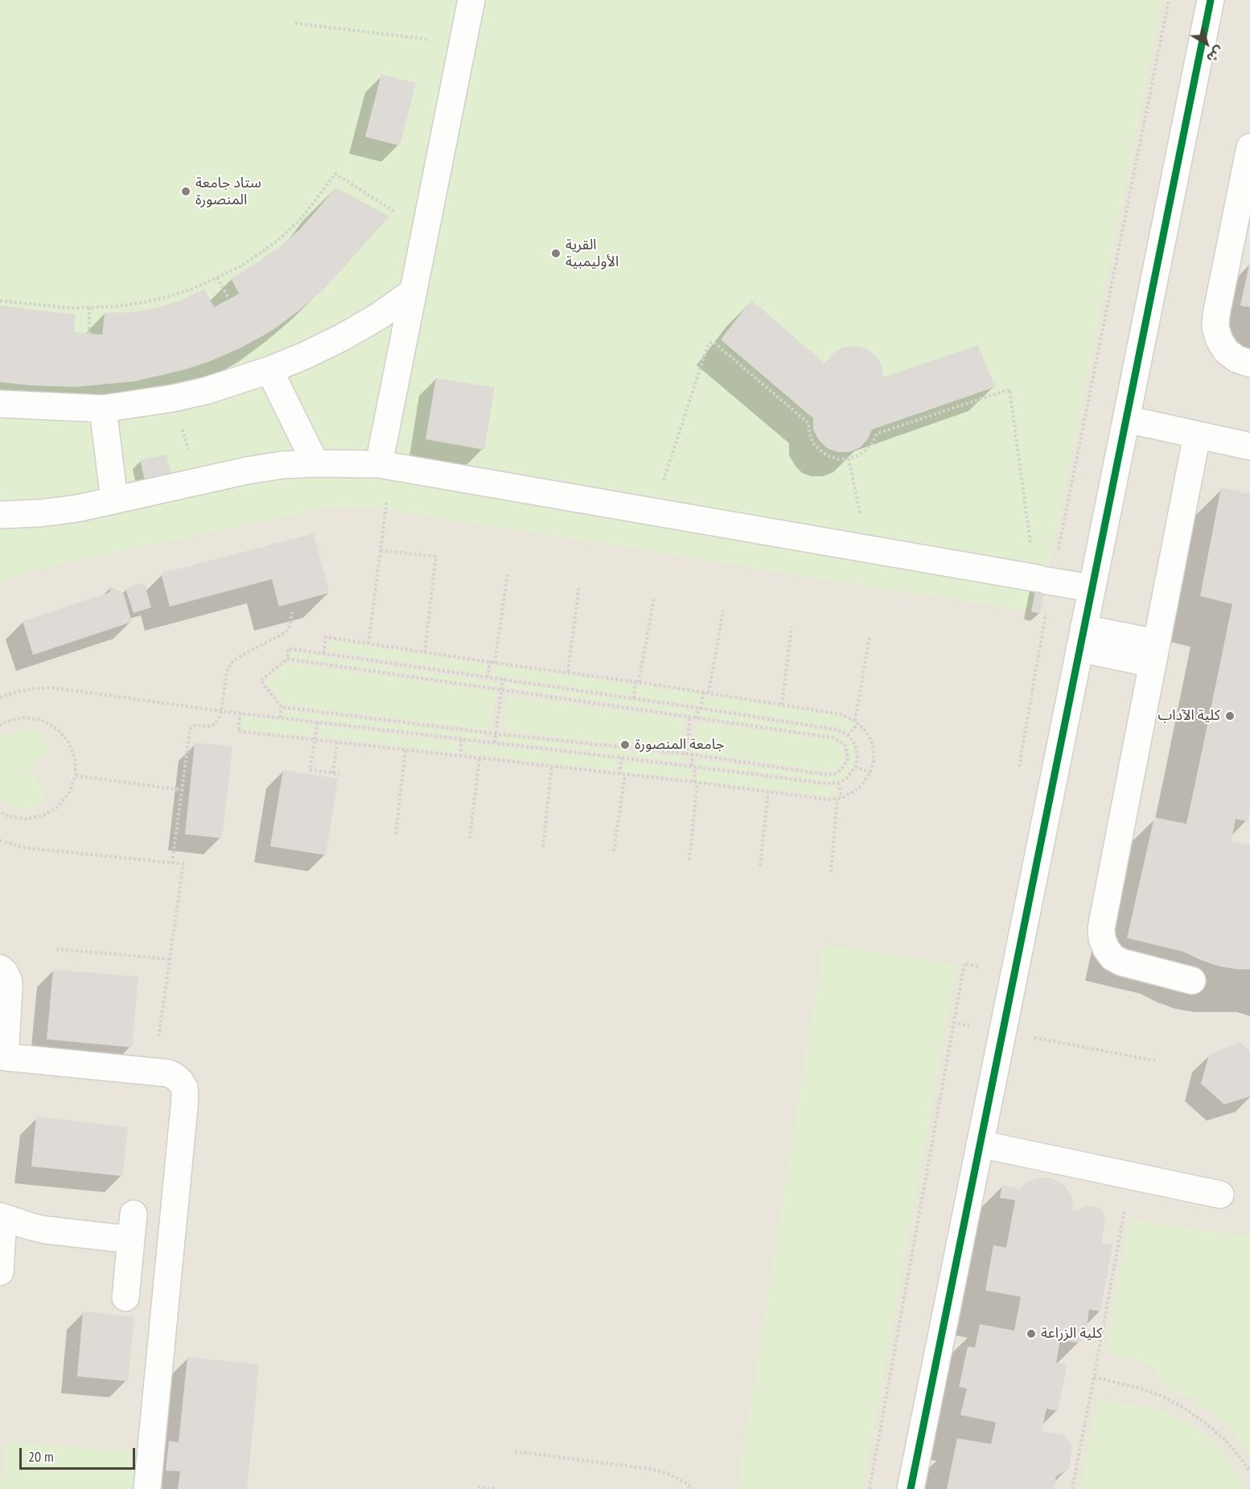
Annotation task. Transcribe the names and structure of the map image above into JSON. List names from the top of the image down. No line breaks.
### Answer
{"places":["ستاد جامعة المنصورة","القرية الأوليمبية","كلية الآداب","جامعة المنصورة","كلية الزراعة"],"scale_bar":"20 m","north":"bottom right"}
